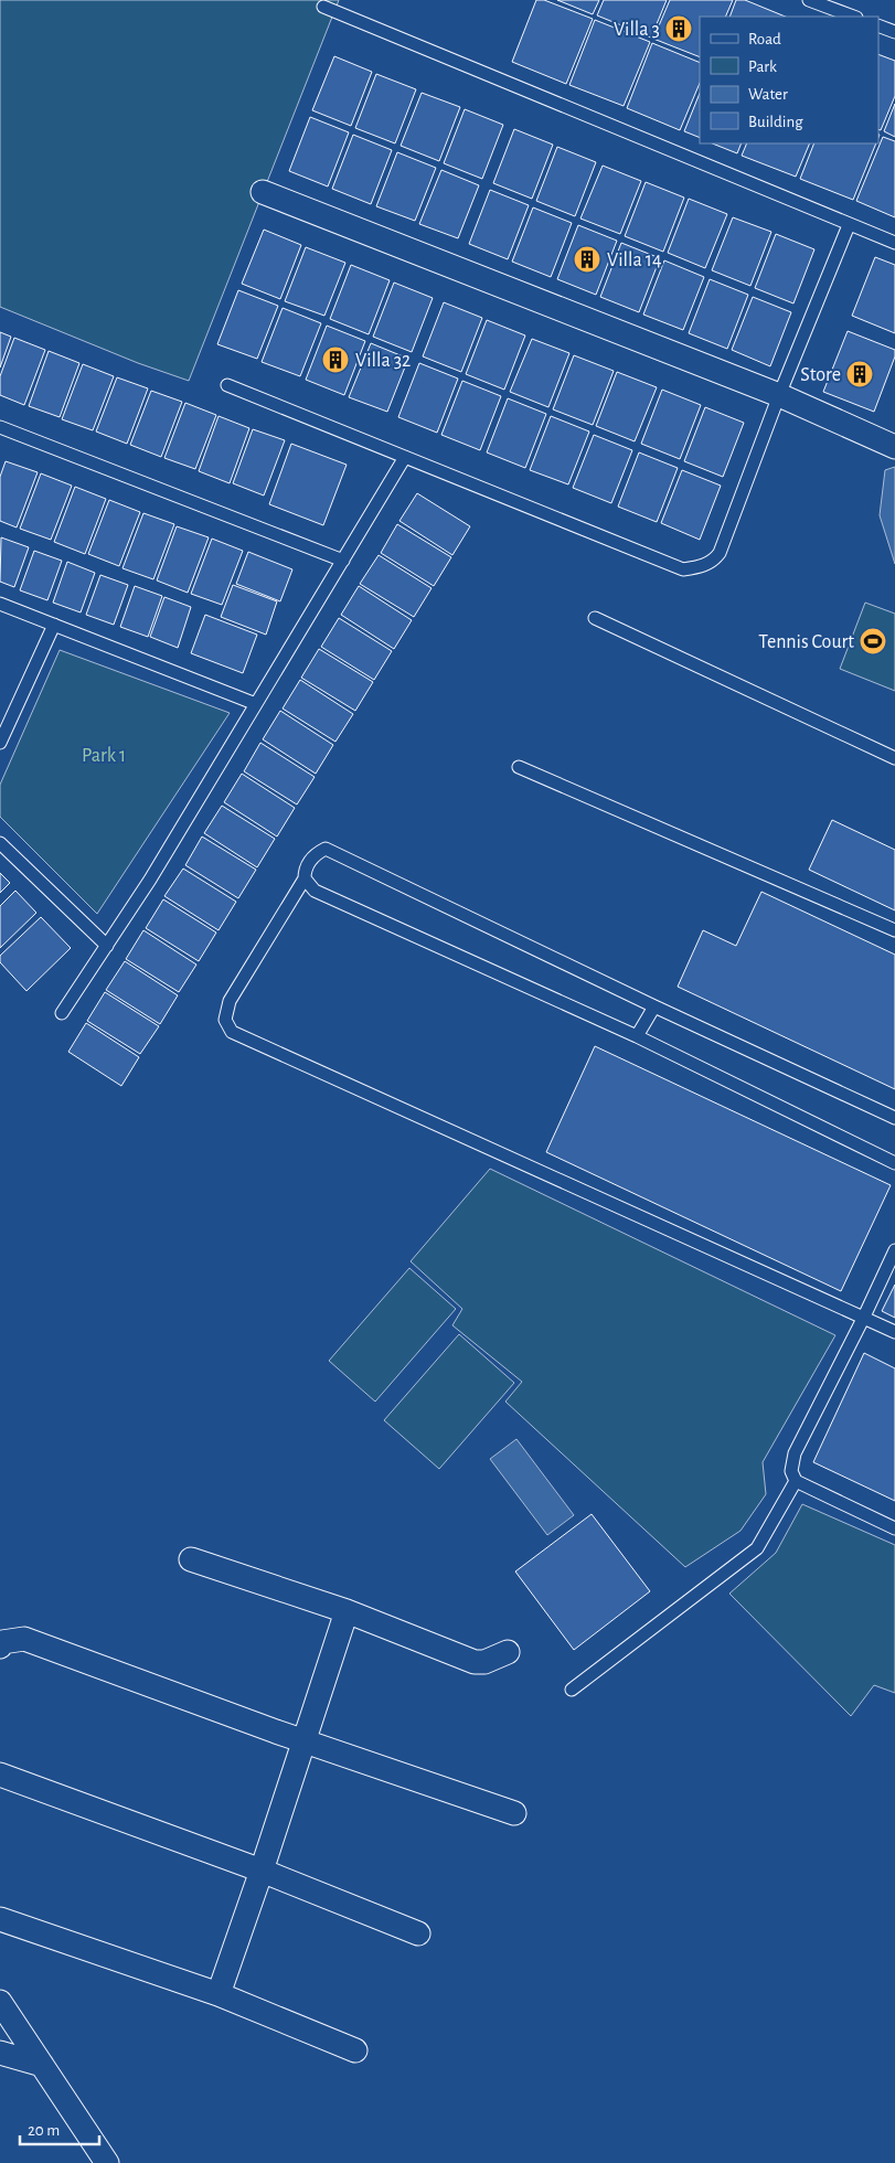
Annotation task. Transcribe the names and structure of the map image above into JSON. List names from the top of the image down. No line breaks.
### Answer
{"parks":["Park 1"],"places":{"building":["Villa 3","Villa 14","Villa 32","Store"],"sports":["Tennis Court"]},"legend":["Road","Park","Water","Building"],"scale_bar":"20 m"}
